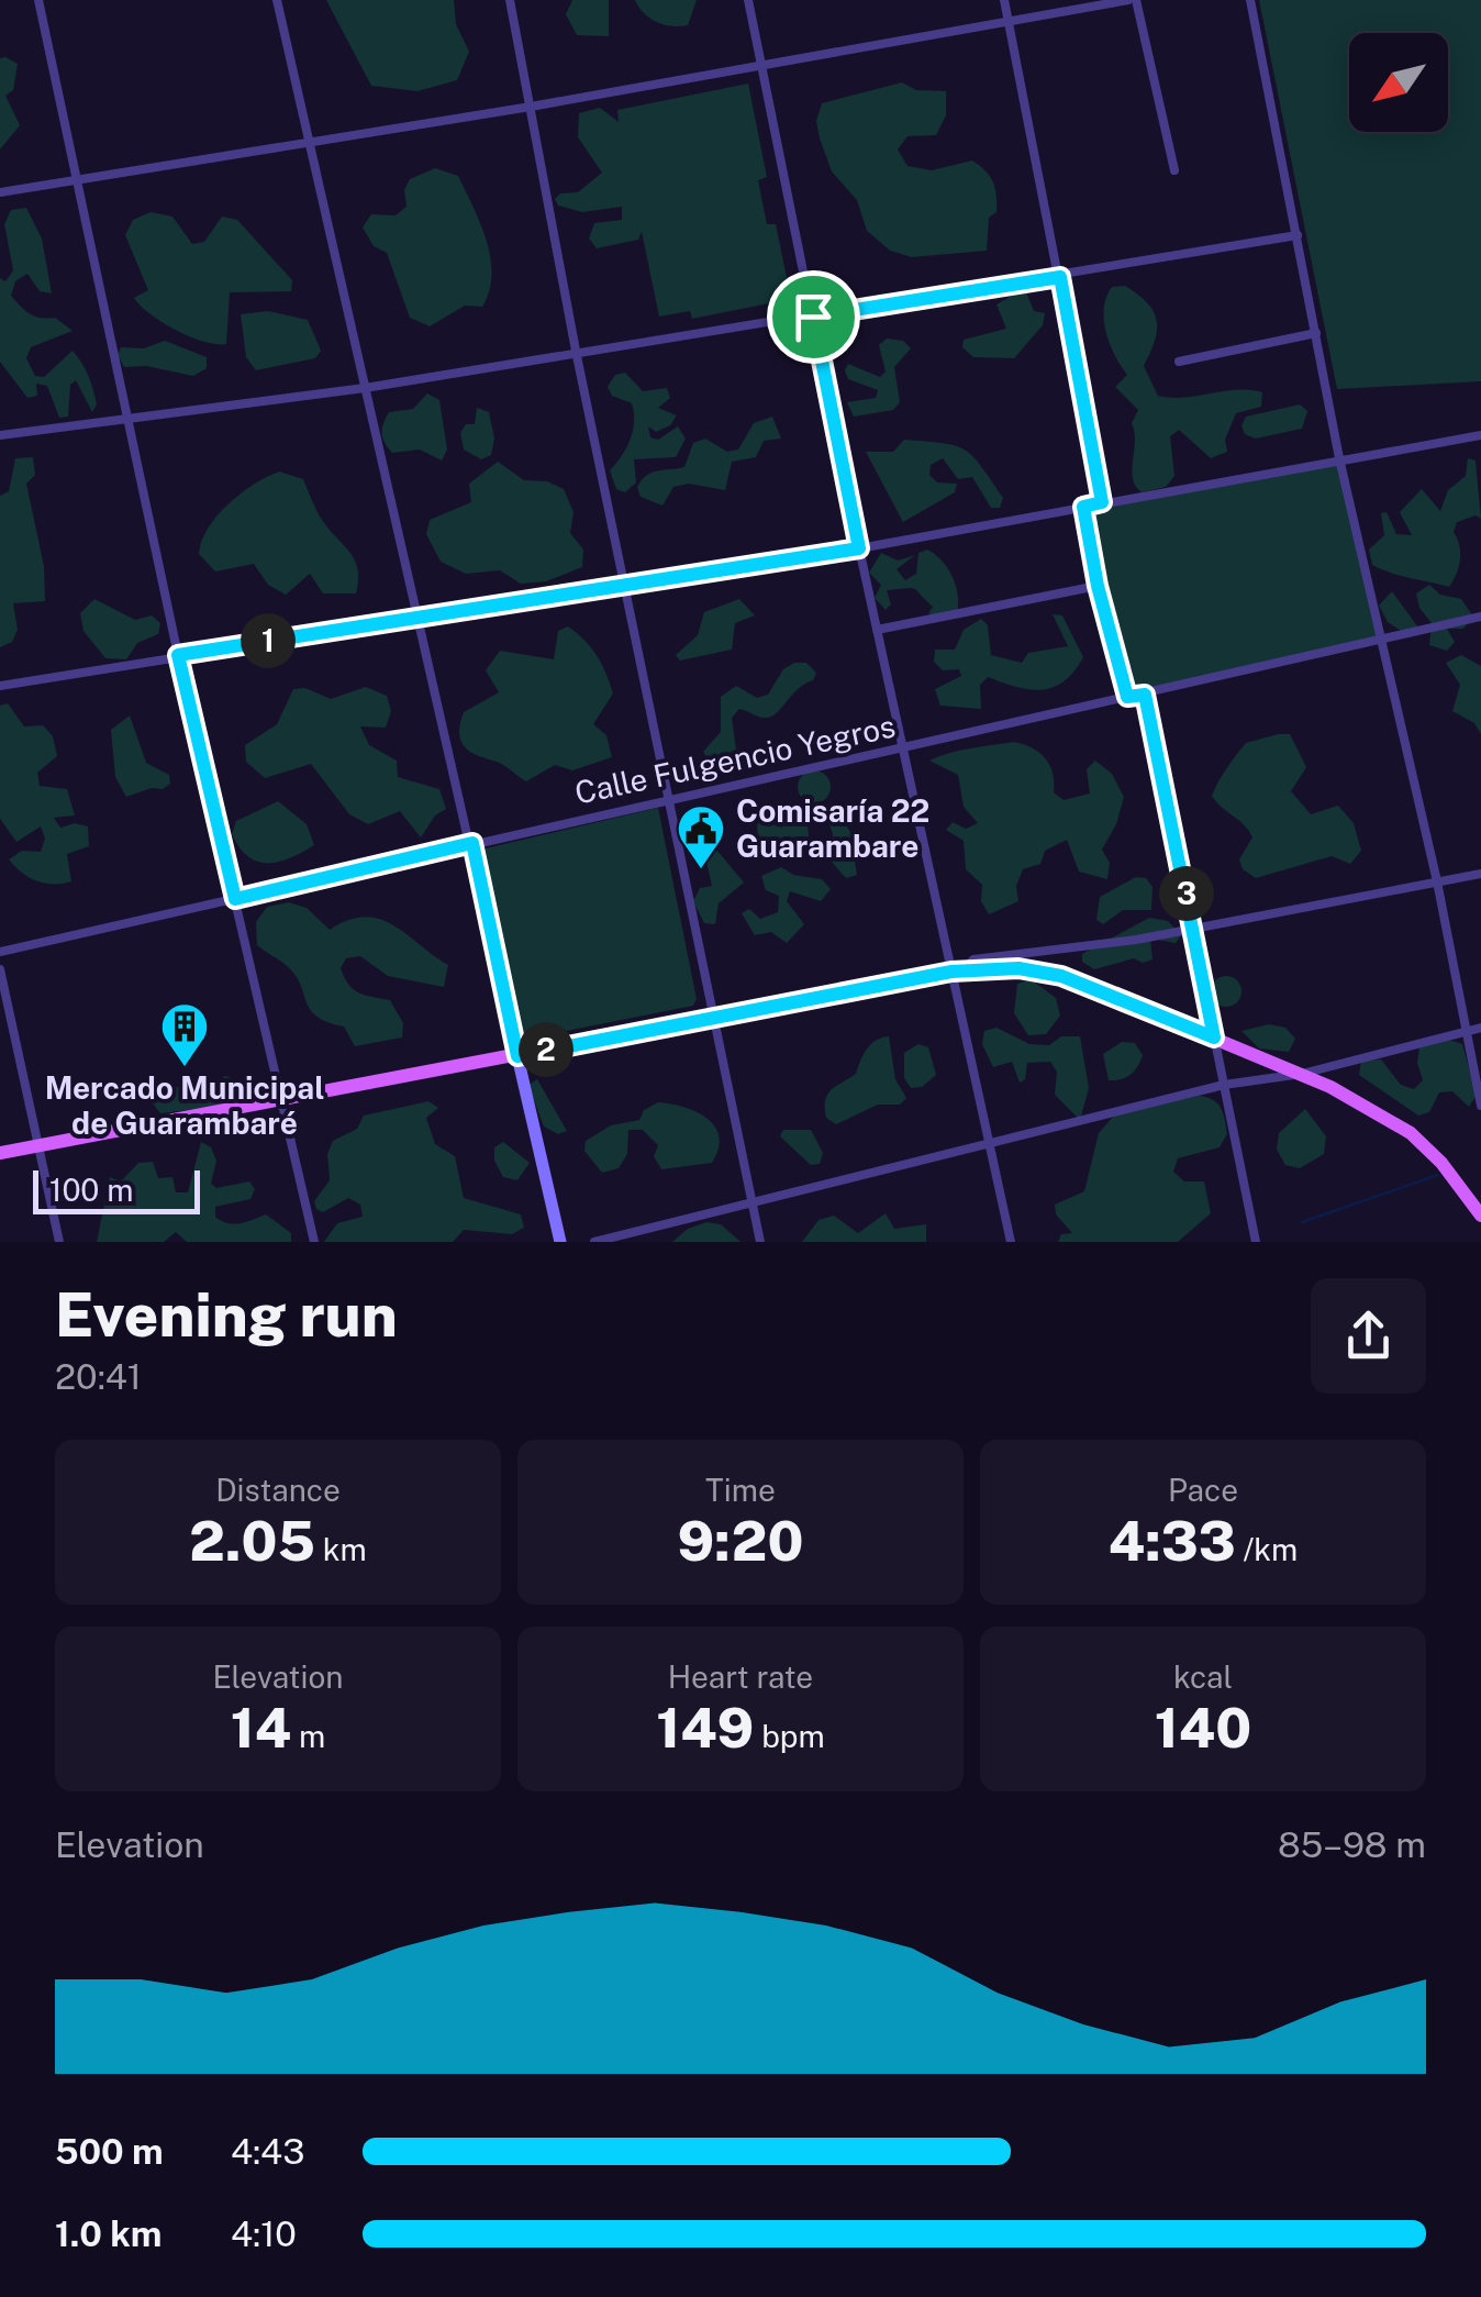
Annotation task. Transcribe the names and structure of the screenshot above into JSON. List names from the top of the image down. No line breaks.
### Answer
{"streets":{"street":["Calle Fulgencio Yegros"]},"places":{"public building":["Comisaría 22 Guarambare"],"building":["Mercado Municipal de Guarambaré"]},"scale_bar":"100 m","north":"bottom left","page":{"pins":["1","3","2"],"scale":"100 m","heading":["Evening run","20:41"],"stats":[["Distance","2.05 km"],["Time","9:20"],["Pace","4:33 /km"],["Elevation","14 m"],["Heart rate","149 bpm"],["kcal","140"]],"chart":["Elevation","85–98 m"],"list":[{"name":"500 m","note":"4:43"},{"name":"1.0 km","note":"4:10"}]}}
